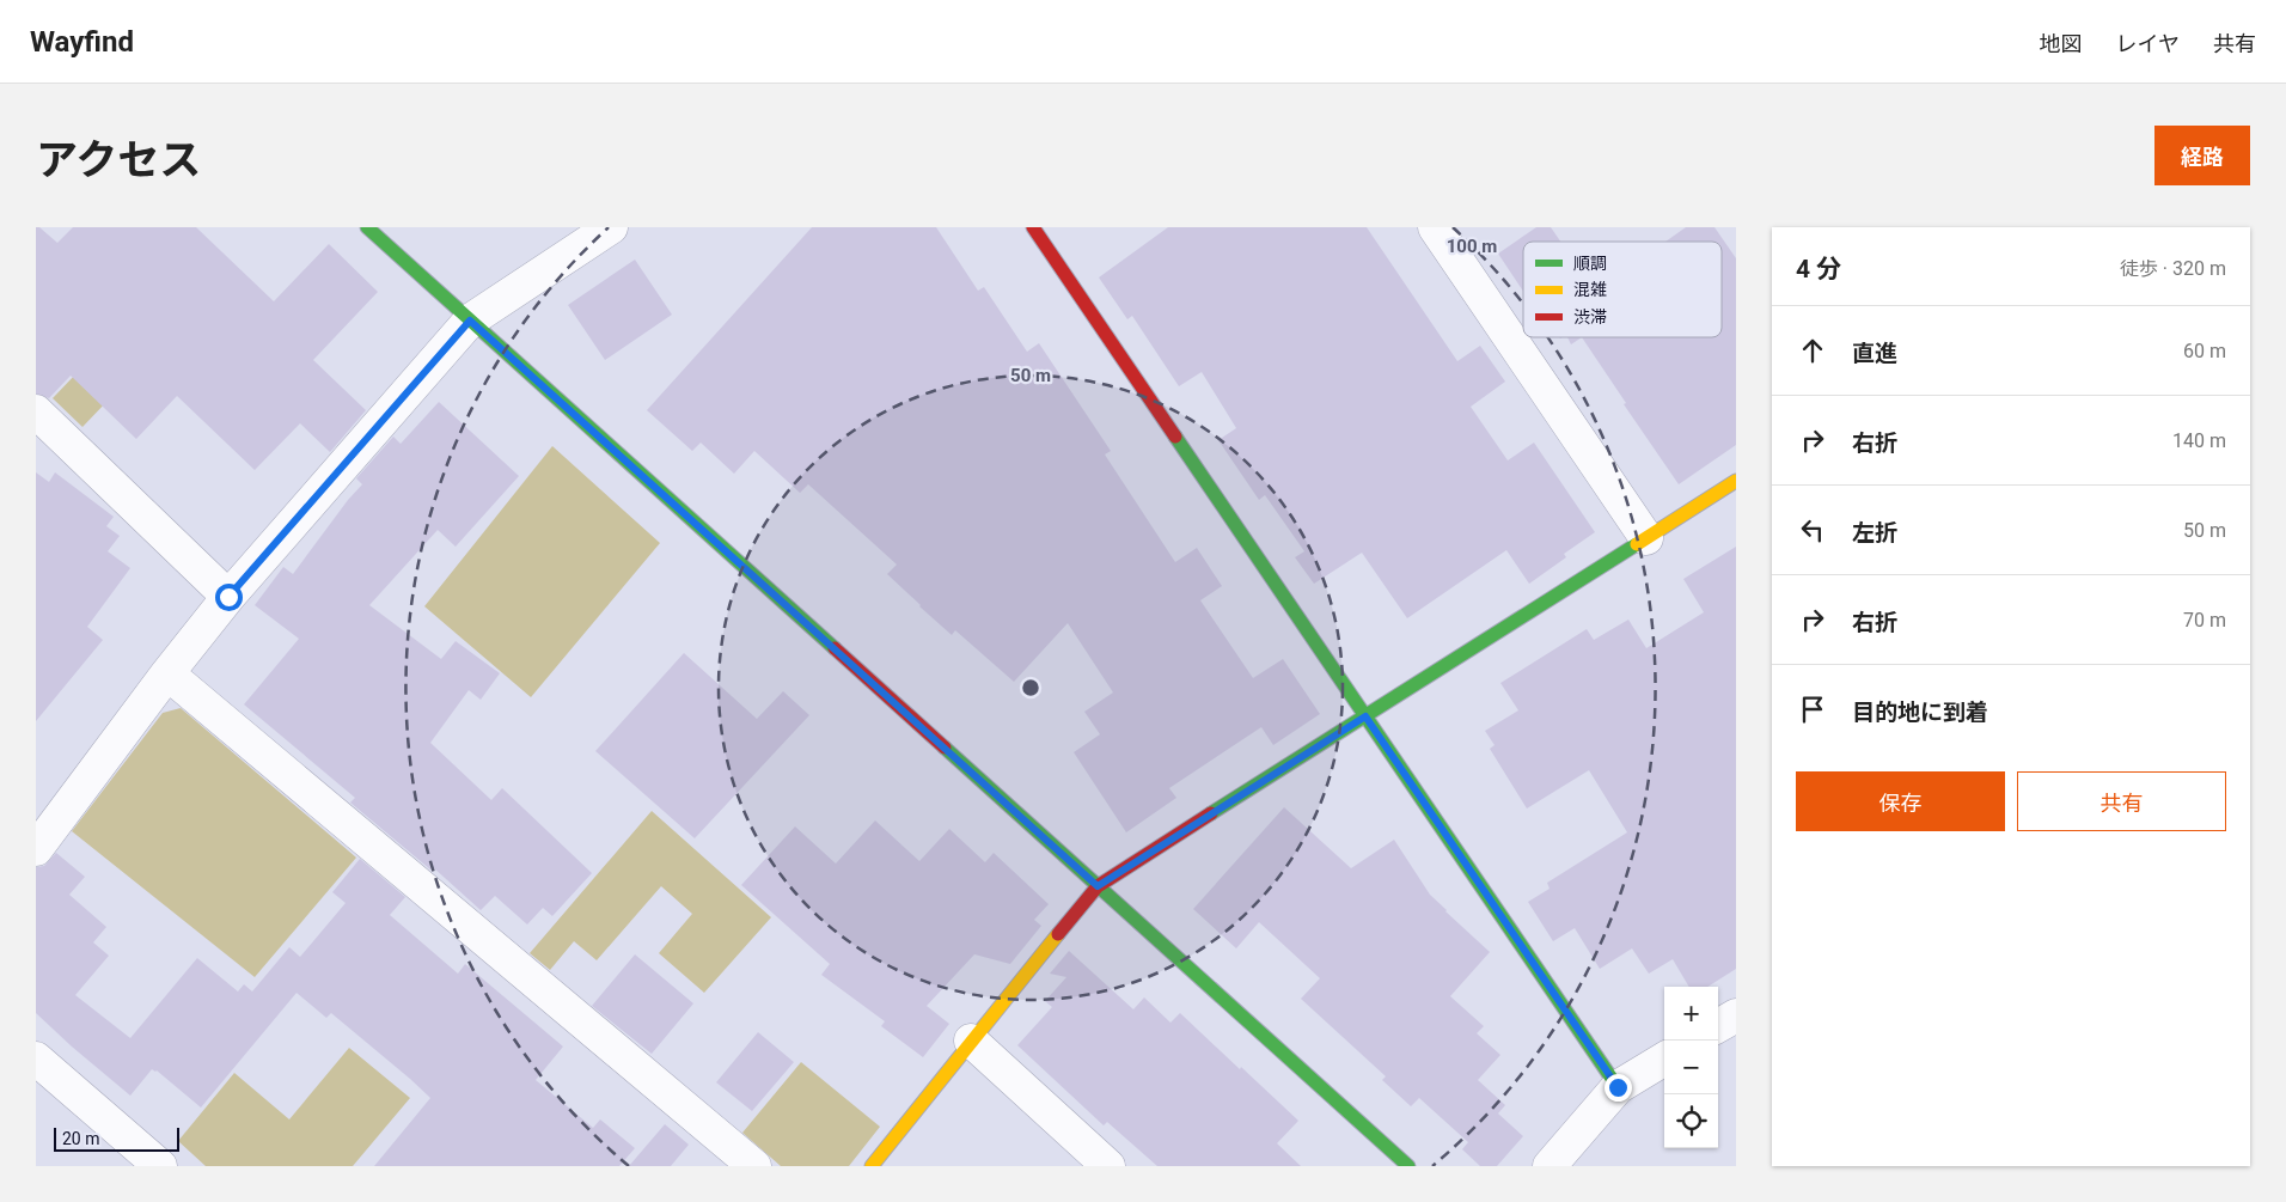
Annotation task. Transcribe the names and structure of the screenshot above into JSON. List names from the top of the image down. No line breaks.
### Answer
{"legend":["順調","混雑","渋滞"],"scale_bar":"20 m","page":{"header":"Wayfind","nav":["地図","レイヤ","共有"],"title":"アクセス","buttons":["経路",["保存","共有"]],"heading":["4 分","徒歩 · 320 m"],"list":[["直進","60 m"],["右折","140 m"],["左折","50 m"],["右折","70 m"],"目的地に到着"],"map_buttons":["+","−"],"scale":"20 m"},"rings":["100 m","50 m"]}
